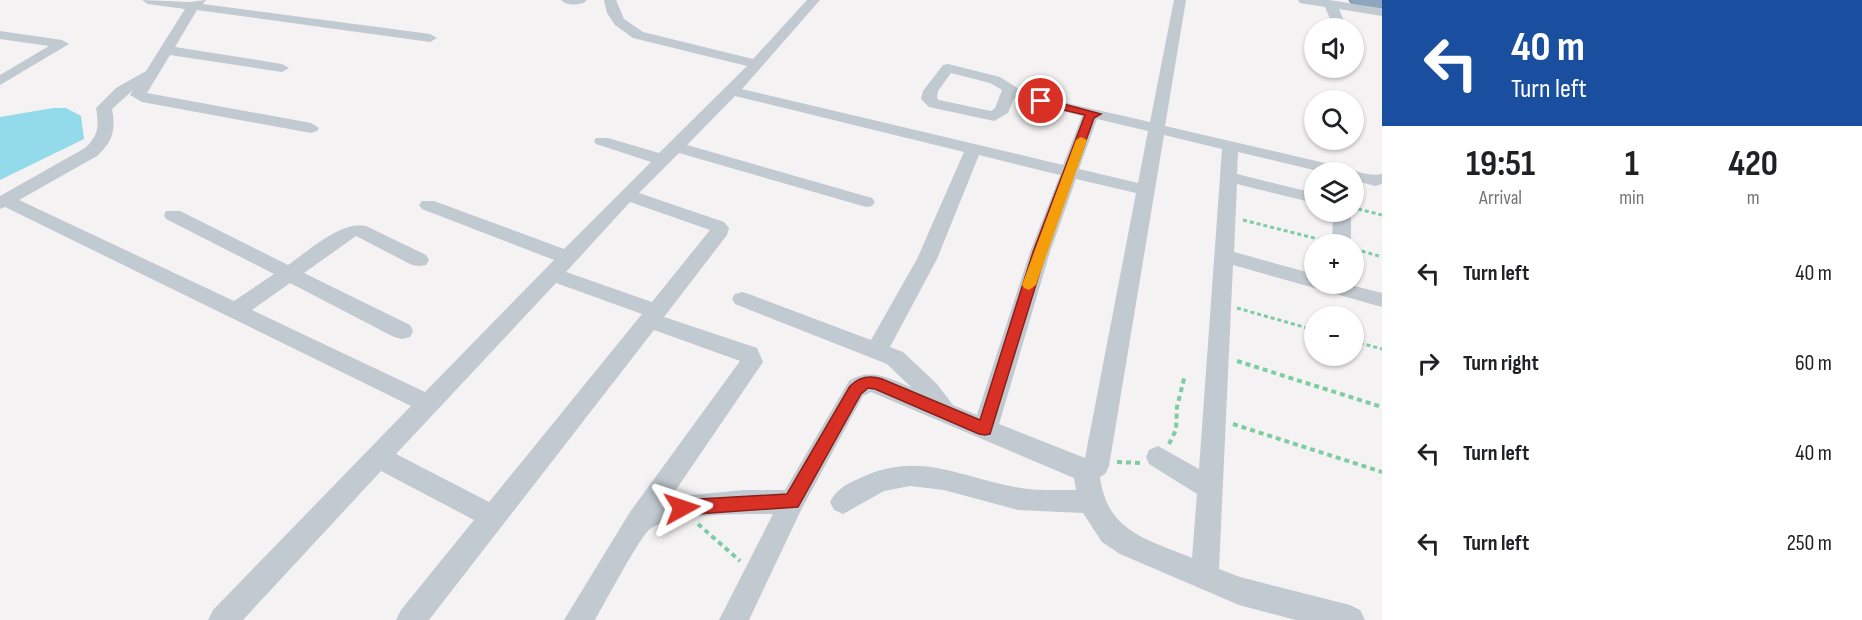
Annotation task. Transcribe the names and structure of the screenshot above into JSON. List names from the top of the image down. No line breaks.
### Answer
{"page":{"turn":["40 m","Turn left"],"map_buttons":["+","−"],"eta":["19:51","Arrival","1","min","420","m"],"list":[{"name":"Turn left","value":"40 m"},{"name":"Turn right","value":"60 m"},{"name":"Turn left","value":"40 m"},{"name":"Turn left","value":"250 m"}]}}
